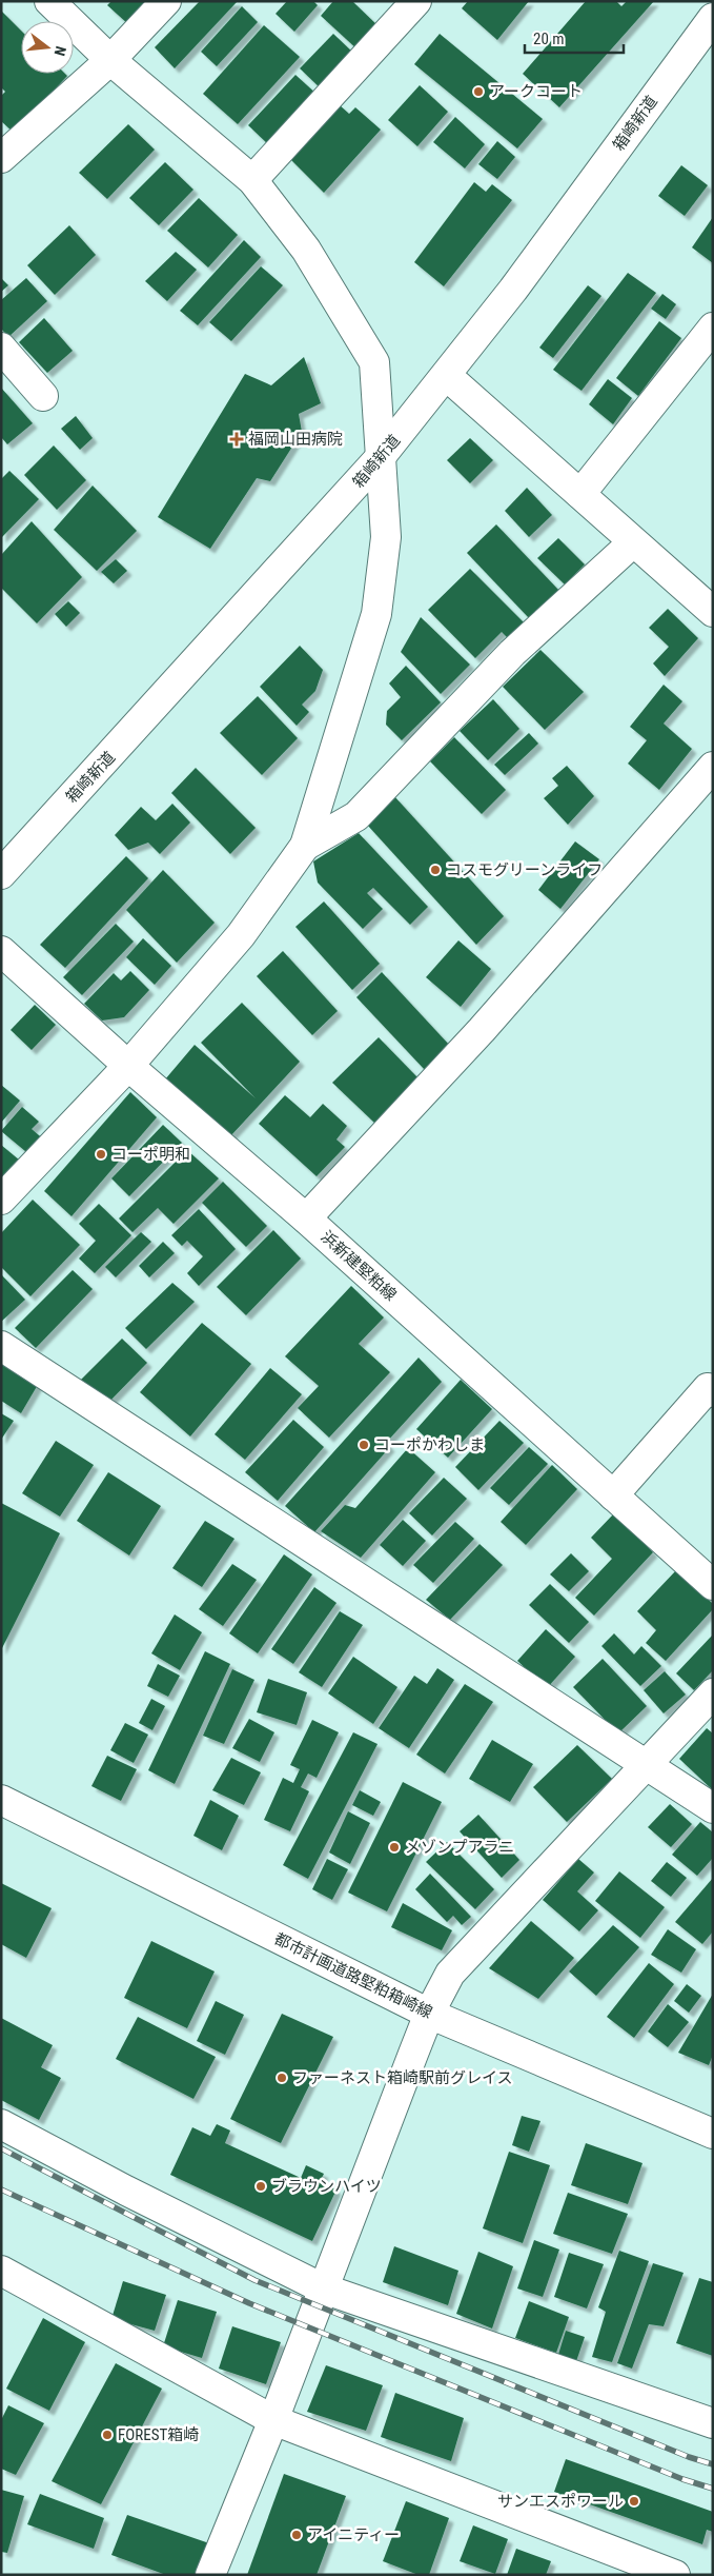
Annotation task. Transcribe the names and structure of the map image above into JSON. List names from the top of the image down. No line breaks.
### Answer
{"streets":{"street":["箱崎新道","浜新建堅粕線","都市計画道路堅粕箱崎線"]},"places":{"other":["アークコート","コスモグリーンライフ","コーポ明和","コーポかわしま","メゾンプアラニ","ファーネスト箱崎駅前グレイス","ブラウンハイツ","FOREST箱崎","サンエスポワール","アイニティー"],"health":["福岡山田病院"]},"scale_bar":"20 m","north":"right"}
